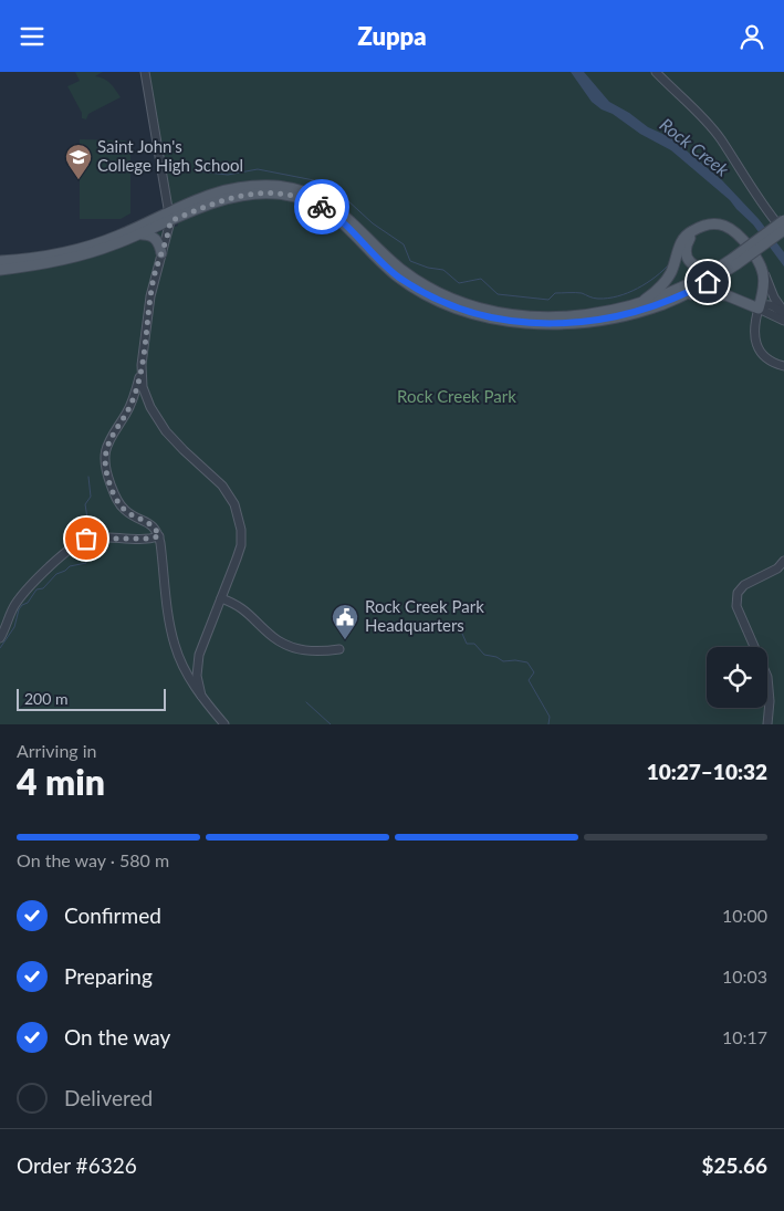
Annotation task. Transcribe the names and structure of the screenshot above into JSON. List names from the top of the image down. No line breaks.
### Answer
{"water":["Rock Creek"],"parks":["Rock Creek Park"],"places":{"school or university":["Saint John's College High School"],"public building":["Rock Creek Park Headquarters"]},"scale_bar":"200 m","page":{"header":"Zuppa","scale":"200 m","heading":["4 min","Arriving in","10:27–10:32"],"panel":["Order #6326","$25.66"],"bar":"On the way · 580 m","list":[["Confirmed","10:00"],["Preparing","10:03"],["On the way","10:17"],"Delivered"]}}
